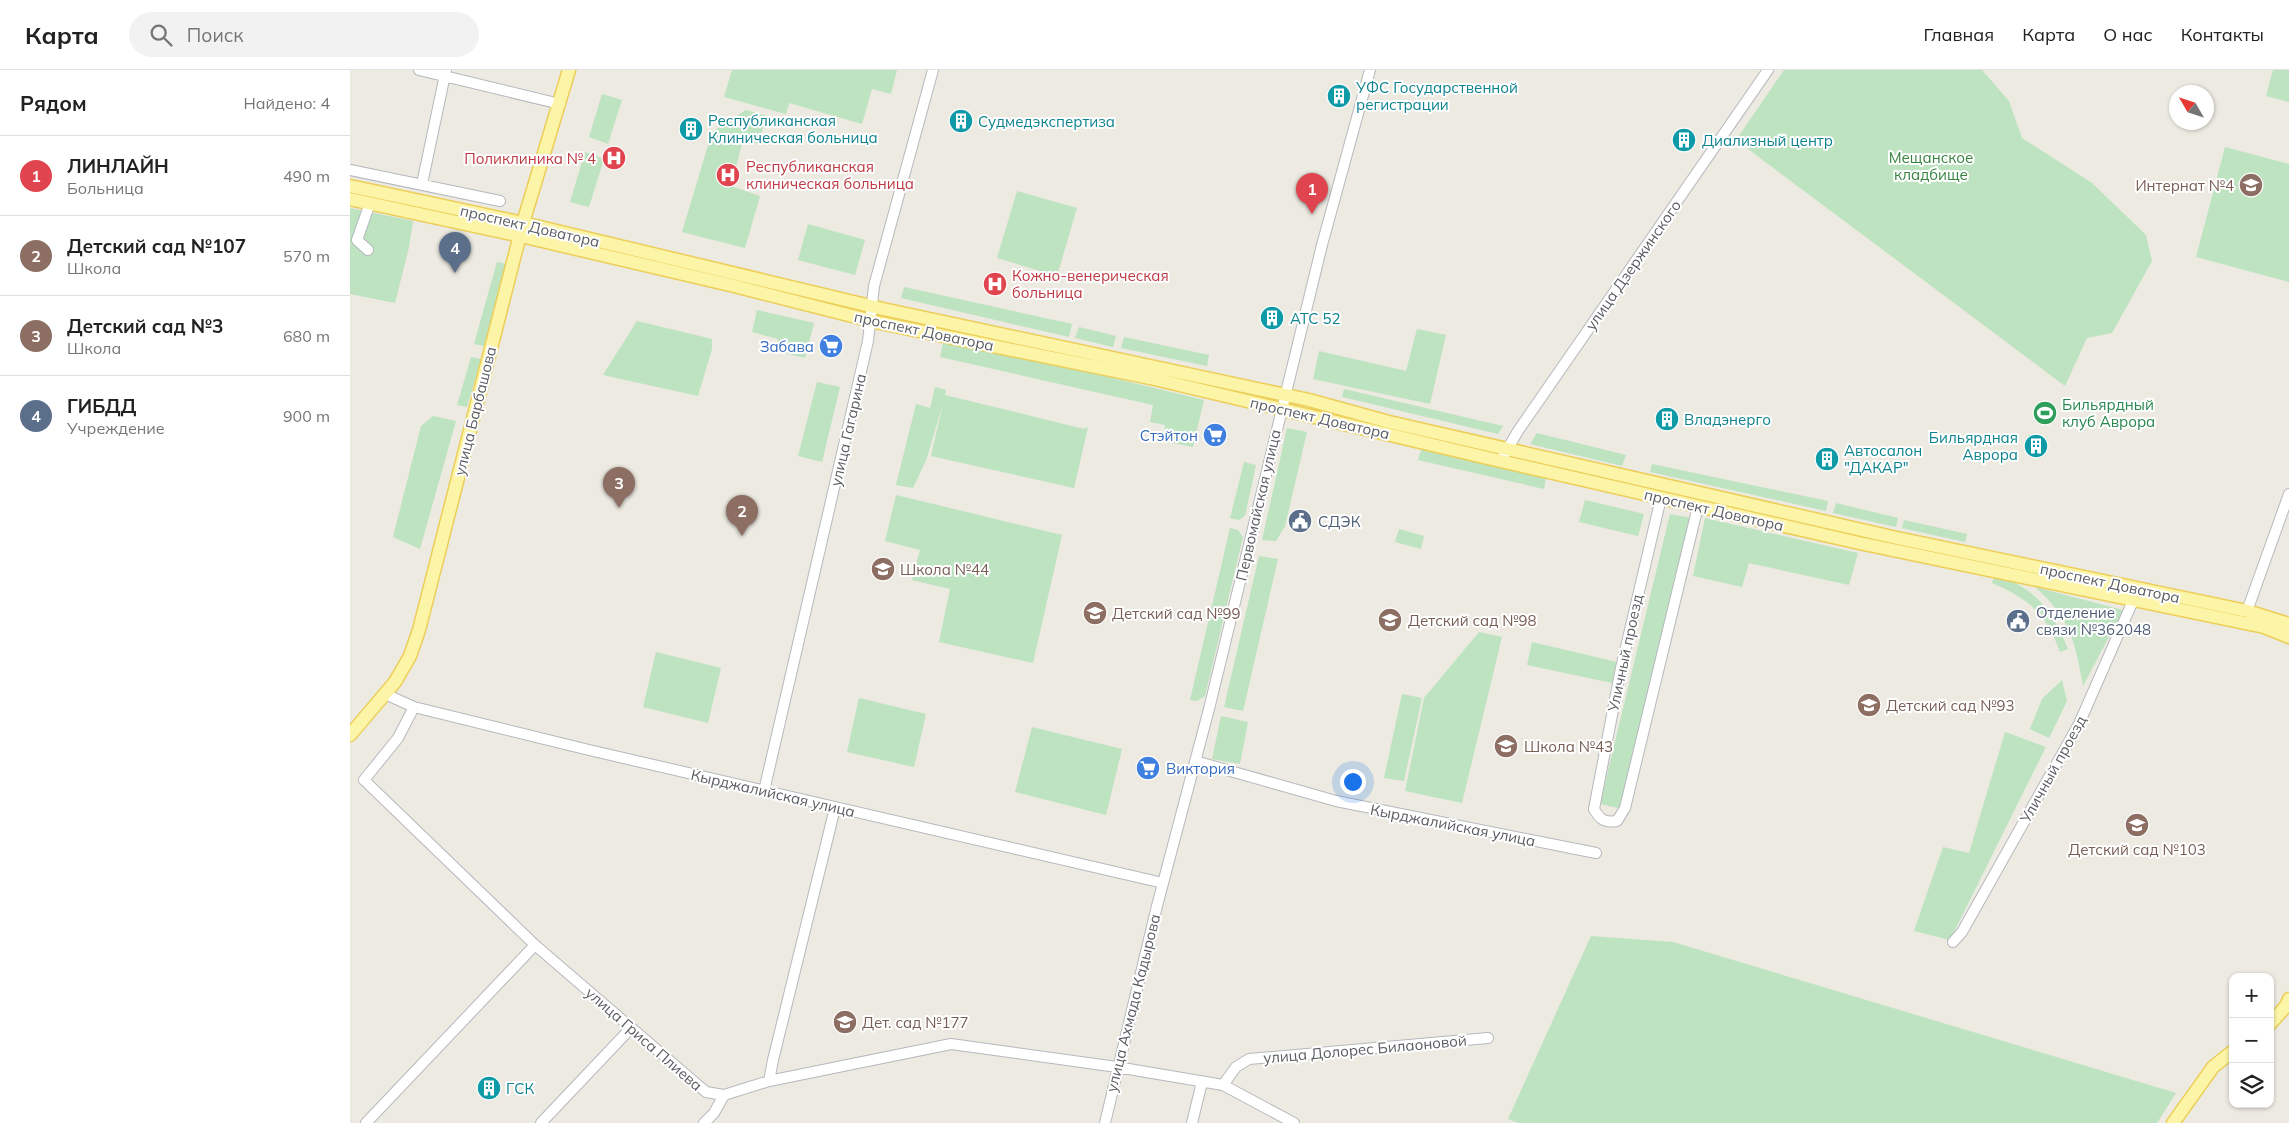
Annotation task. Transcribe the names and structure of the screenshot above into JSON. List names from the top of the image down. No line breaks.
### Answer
{"streets":{"main road":["проспект Доватора","улица Барбашова"],"street":["улица Дзержинского","улица Гагарина","Первомайская улица","Уличный проезд","Кырджалийская улица","улица Ахмада Кадырова","улица Гриса Плиева","улица Долорес Билаоновой"]},"crossings":[["проспект Доватора","улица Дзержинского"],["проспект Доватора","улица Барбашова"],["проспект Доватора","улица Гагарина"],["проспект Доватора","Первомайская улица"],["проспект Доватора","Уличный проезд"],["улица Барбашова","Кырджалийская улица"],["улица Гагарина","Кырджалийская улица"],["Первомайская улица","Кырджалийская улица"],["Первомайская улица","улица Ахмада Кадырова"],["Кырджалийская улица","улица Ахмада Кадырова"],["Кырджалийская улица","улица Гриса Плиева"]],"parks":["Мещанское кладбище"],"places":{"building":["УФС Государственной регистрации","Судмедэкспертиза","Республиканская Клиническая больница","Диализный центр","АТС 52","Владэнерго","Бильярдная Аврора","Автосалон \"ДАКАР\"","ГСК"],"hospital":["Поликлиника № 4","Республиканская клиническая больница","Кожно-венерическая больница"],"school or university":["Интернат №4","Школа №44","Детский сад №99","Детский сад №98","Детский сад №93","Школа №43","Детский сад №103","Дет. сад №177"],"supermarket":["Забава","Стэйтон","Виктория"],"sports":["Бильярдный клуб Аврора"],"public building":["СДЭК","Отделение связи №362048"]},"north":"top left","page":{"header":"Карта","search":"Поиск","nav":["Главная","Карта","О нас","Контакты"],"heading":["Рядом","Найдено: 4"],"list":[{"mark":"1","name":"ЛИНЛАЙН","note":"Больница","value":"490 m"},{"mark":"2","name":"Детский сад №107","note":"Школа","value":"570 m"},{"mark":"3","name":"Детский сад №3","note":"Школа","value":"680 m"},{"mark":"4","name":"ГИБДД","note":"Учреждение","value":"900 m"}],"pins":["1","4","3","2"],"map_buttons":["+","−"]}}
